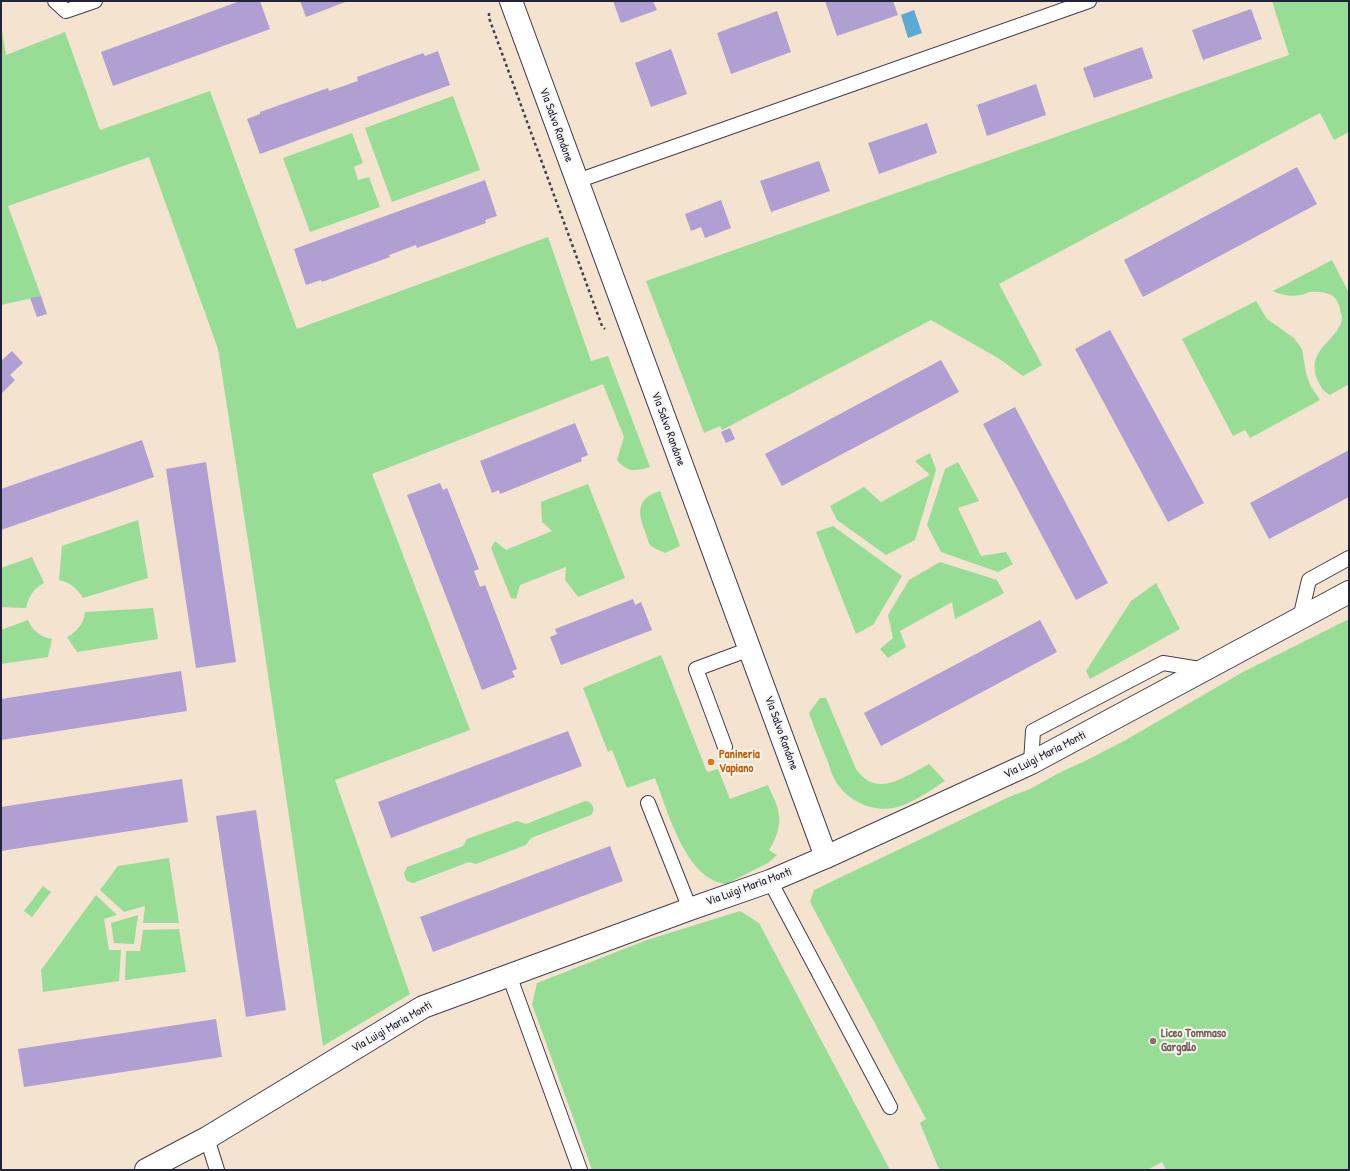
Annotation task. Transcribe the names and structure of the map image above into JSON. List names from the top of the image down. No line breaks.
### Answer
{"streets":{"street":["Via Salvo Randone","Via Luigi Maria Monti"]},"crossings":[["Via Salvo Randone","Via Luigi Maria Monti"]],"places":["Panineria Vapiano","Liceo Tommaso Gargallo"]}
